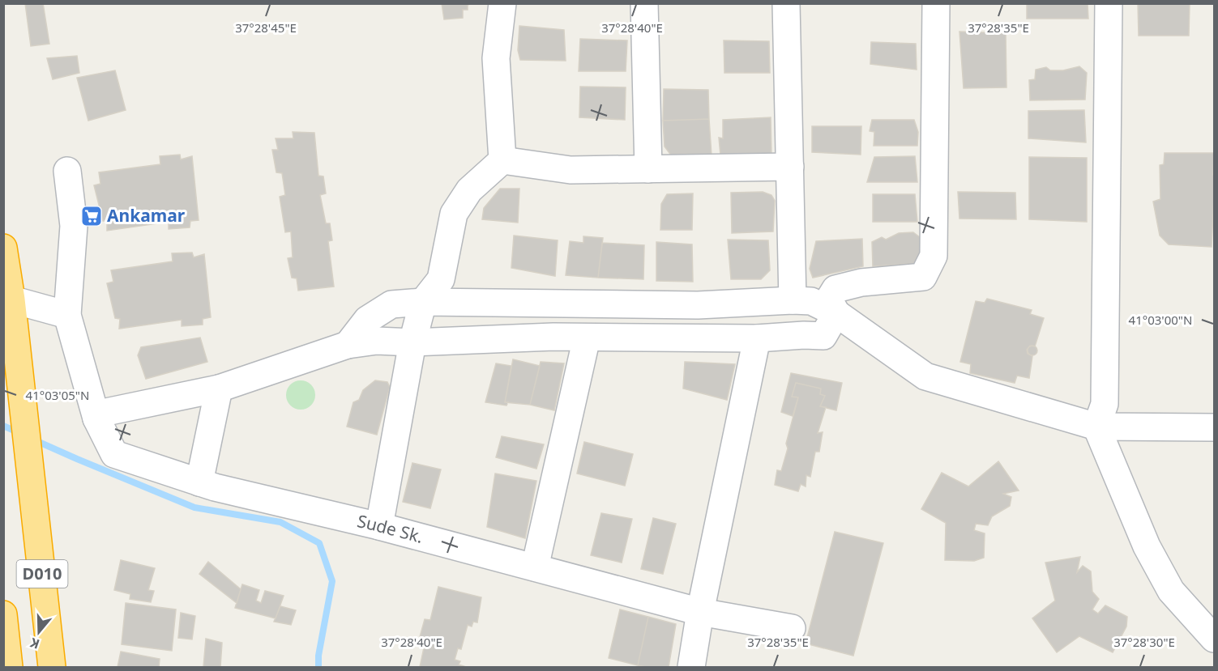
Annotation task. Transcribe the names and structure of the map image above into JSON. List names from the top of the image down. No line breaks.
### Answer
{"streets":{"highway":["D010"],"street":["Sude Sk."]},"places":{"supermarket":["Ankamar"]},"north":"bottom","coordinates":["37°28'45\"E","37°28'40\"E","37°28'35\"E","41°03'00\"N","41°03'05\"N","37°28'30\"E"]}
